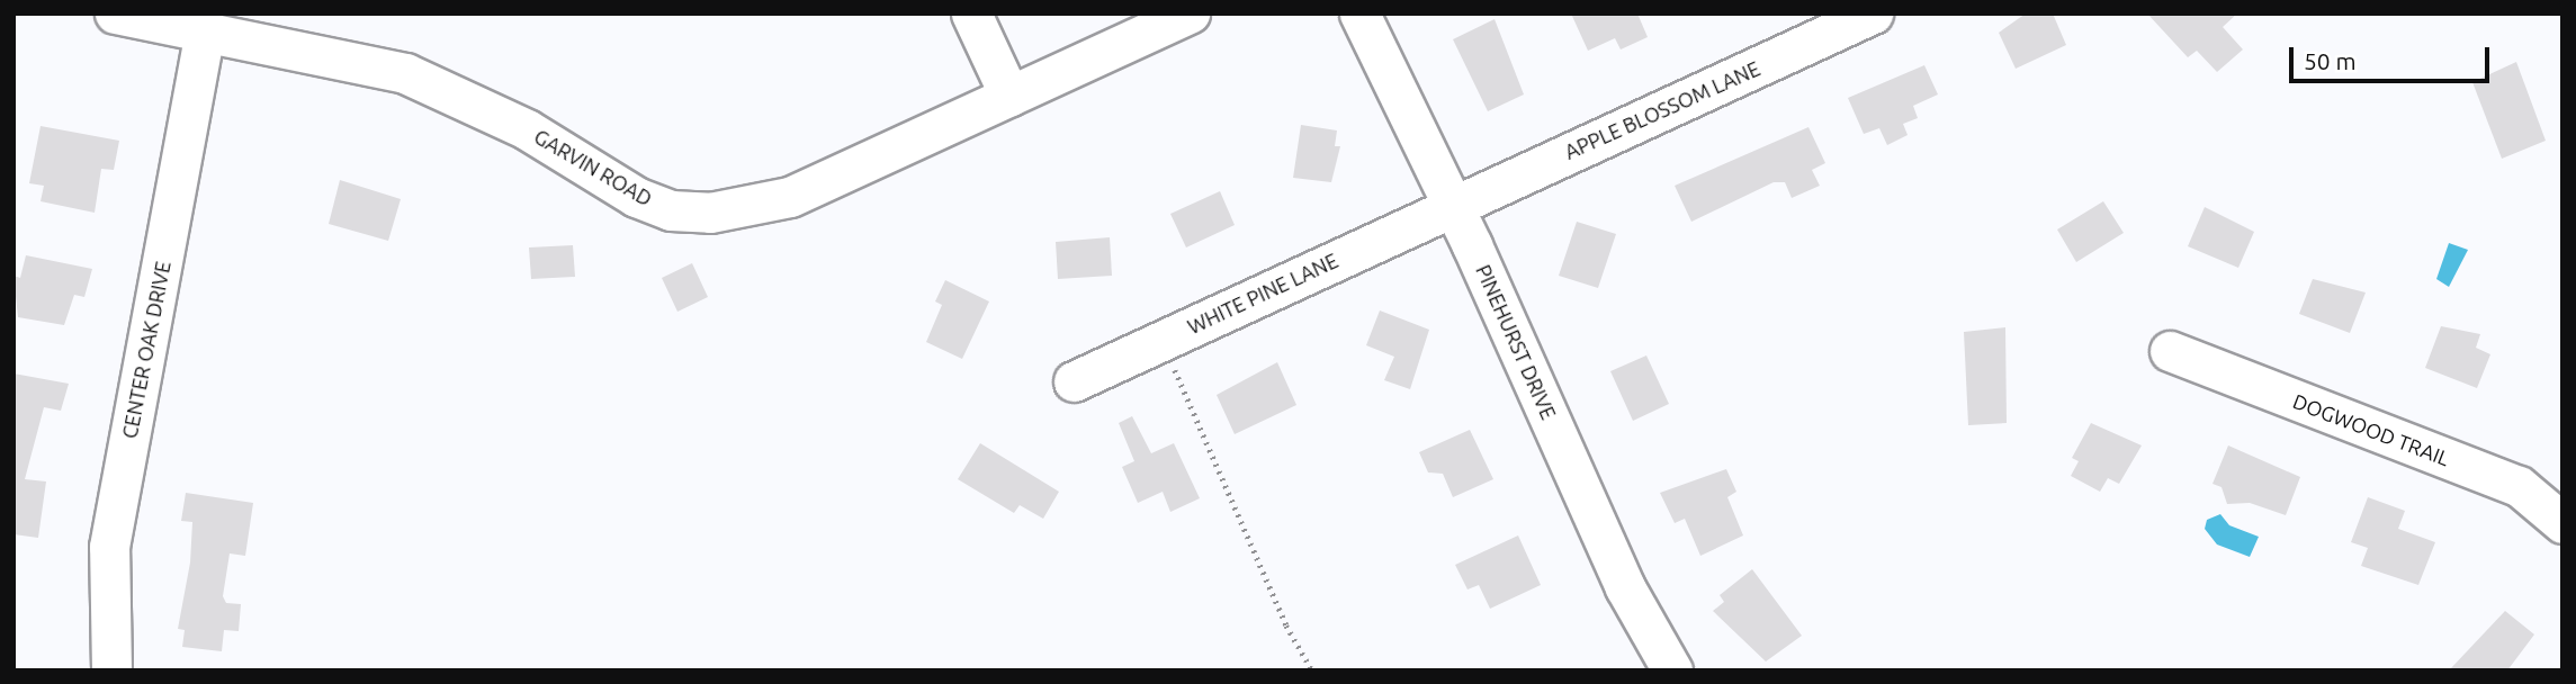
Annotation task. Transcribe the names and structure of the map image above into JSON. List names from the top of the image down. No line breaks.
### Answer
{"streets":{"street":["APPLE BLOSSOM LANE","GARVIN ROAD","WHITE PINE LANE","PINEHURST DRIVE","CENTER OAK DRIVE","DOGWOOD TRAIL"]},"crossings":[["APPLE BLOSSOM LANE","WHITE PINE LANE"],["APPLE BLOSSOM LANE","PINEHURST DRIVE"],["GARVIN ROAD","CENTER OAK DRIVE"],["WHITE PINE LANE","PINEHURST DRIVE"]],"scale_bar":"50 m"}
